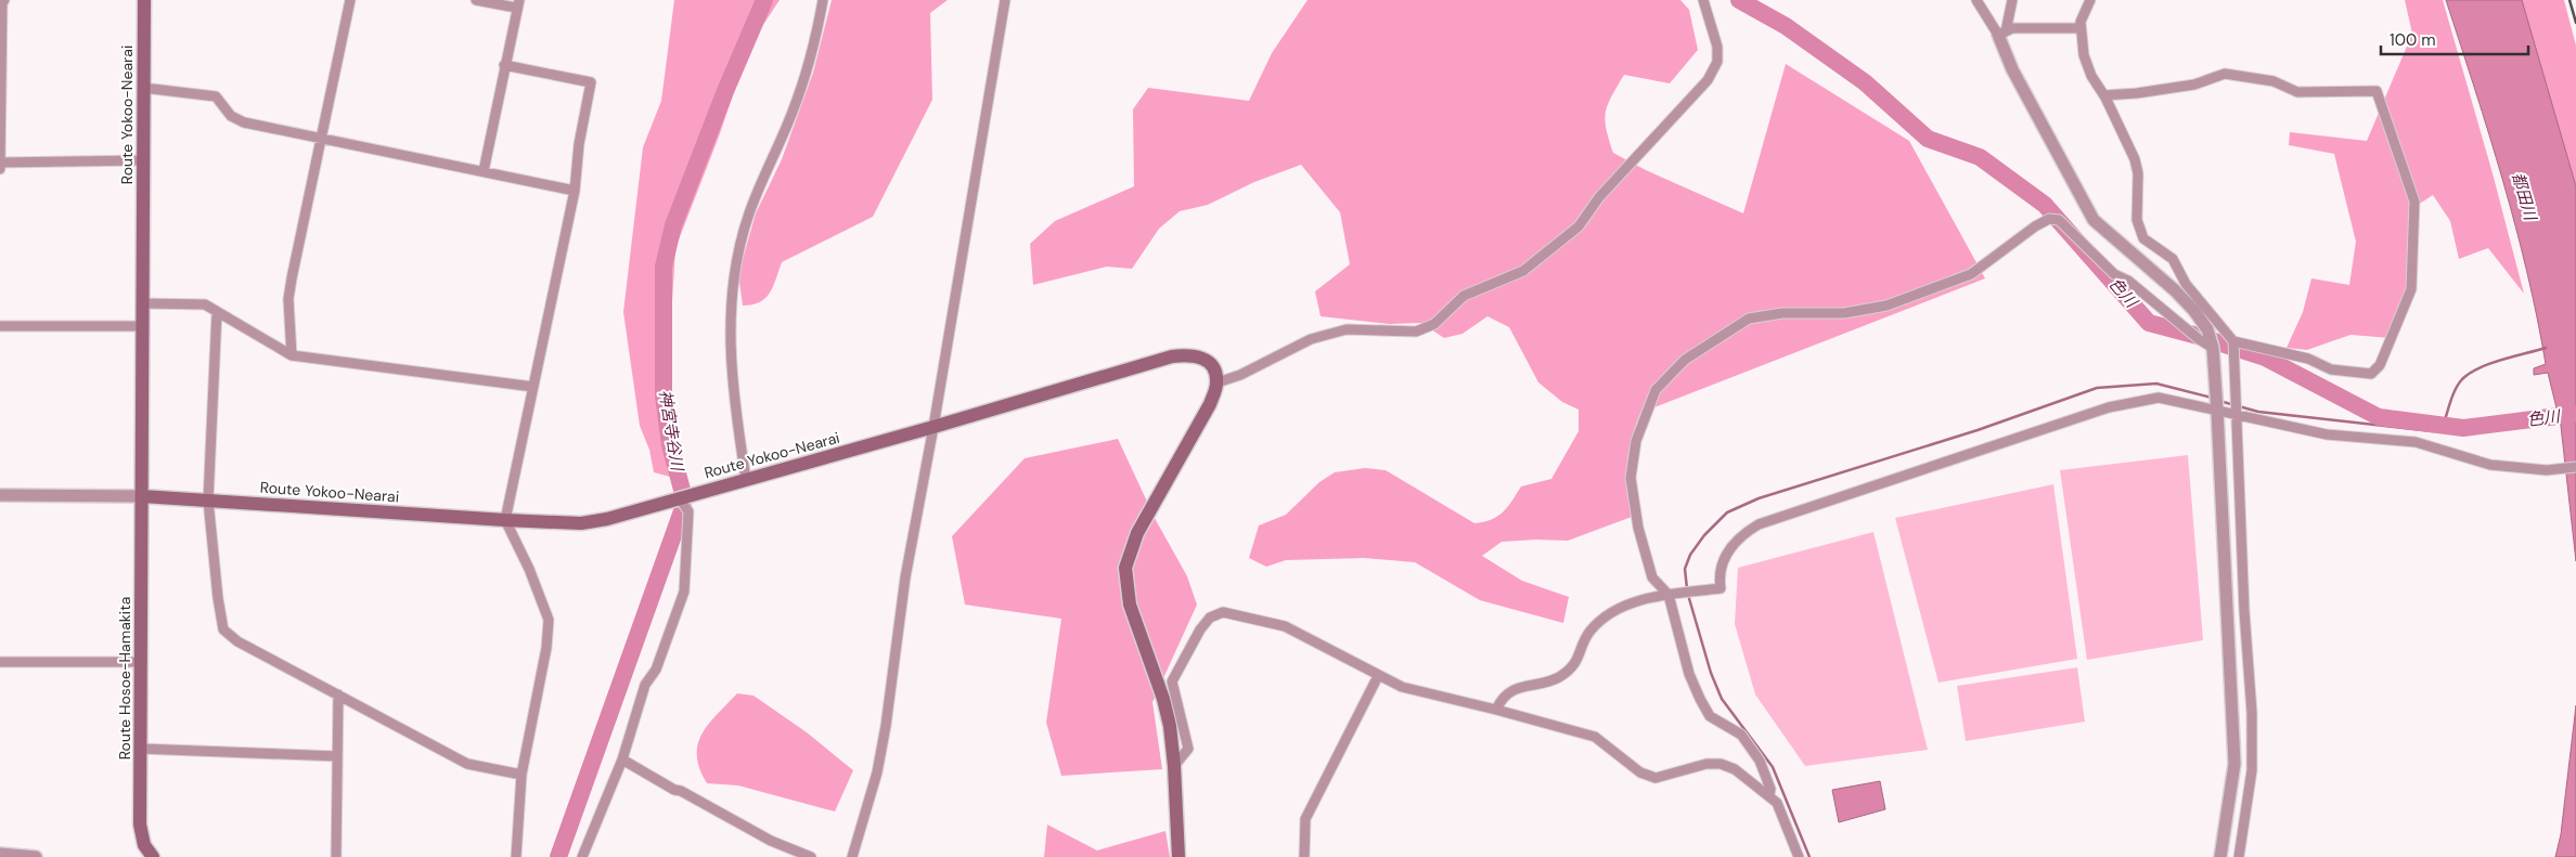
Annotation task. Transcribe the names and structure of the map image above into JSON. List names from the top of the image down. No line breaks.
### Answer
{"streets":{"main road":["Route Yokoo-Nearai","Route Hosoe-Hamakita"]},"crossings":[["Route Yokoo-Nearai","Route Hosoe-Hamakita"]],"water":["都田川","色川","神宮寺谷川"],"scale_bar":"100 m"}
